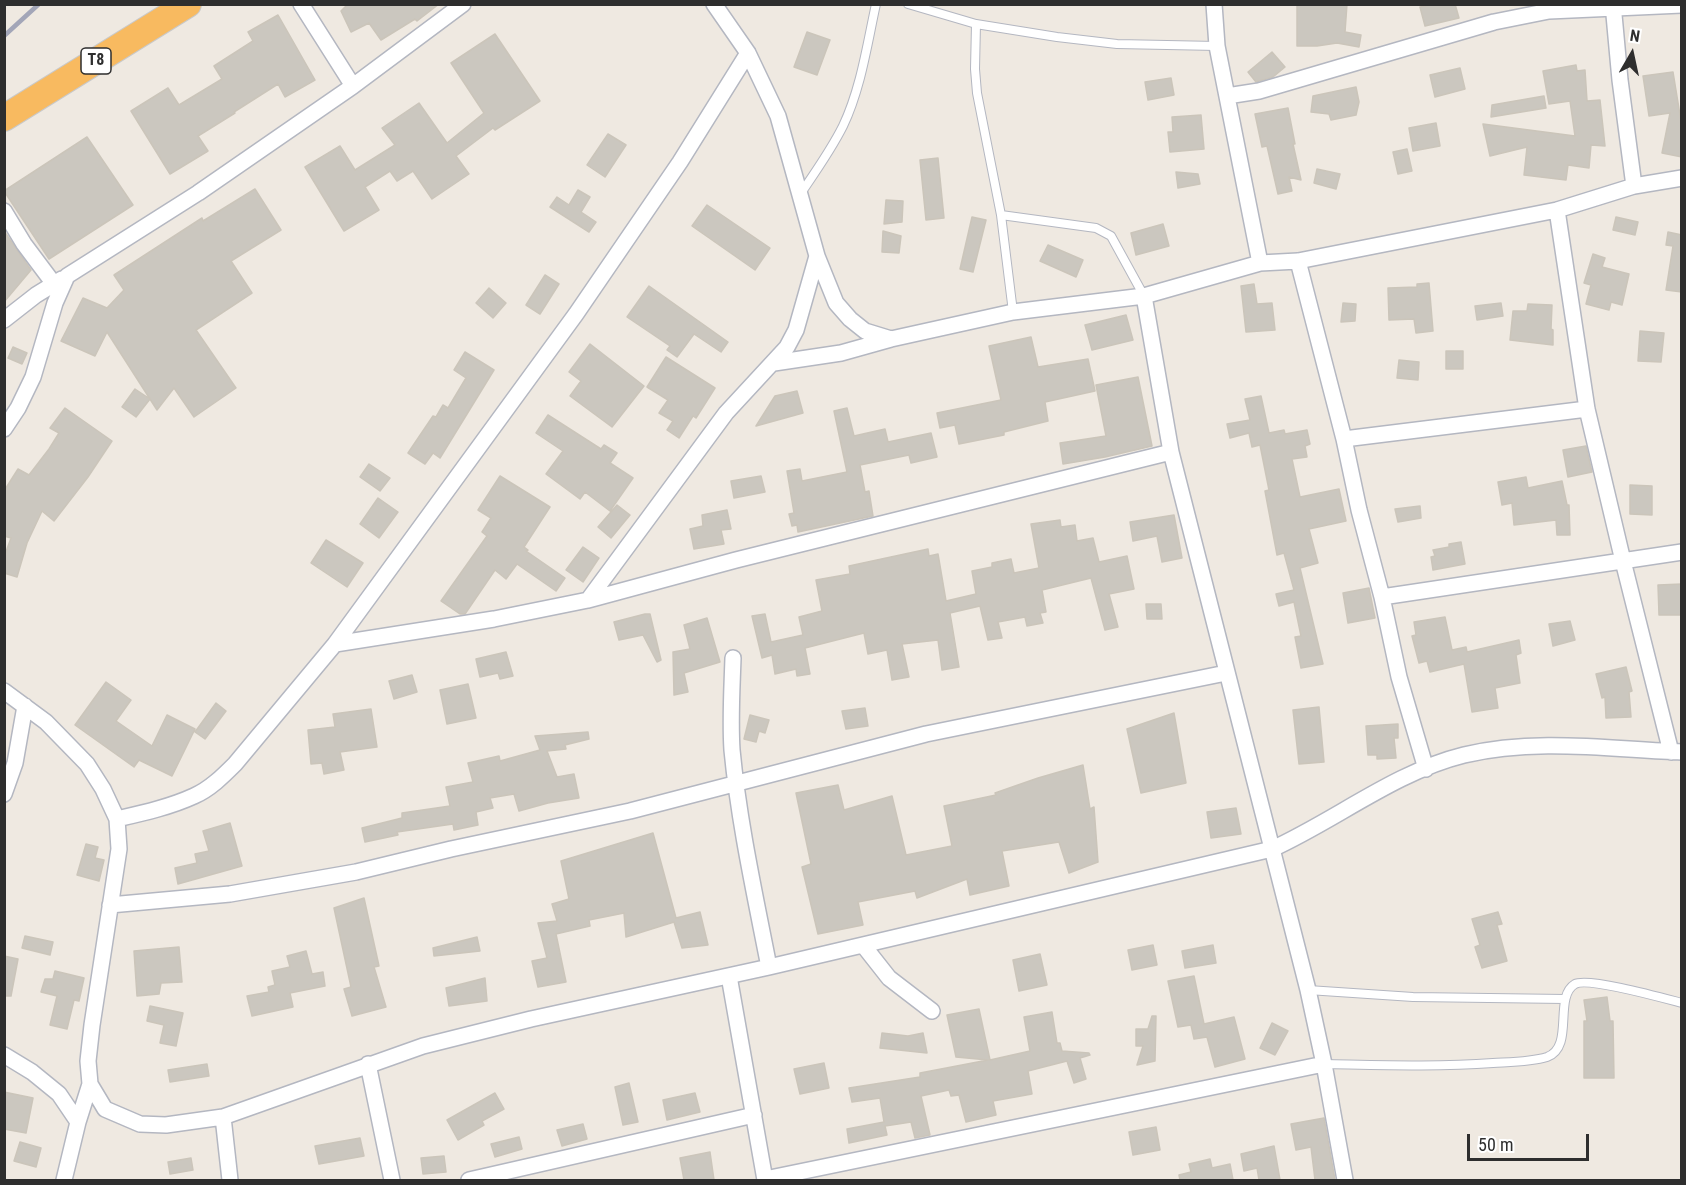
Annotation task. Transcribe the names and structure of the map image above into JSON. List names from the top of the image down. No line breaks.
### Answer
{"streets":{"highway":["T8"]},"scale_bar":"50 m","north":"top"}
